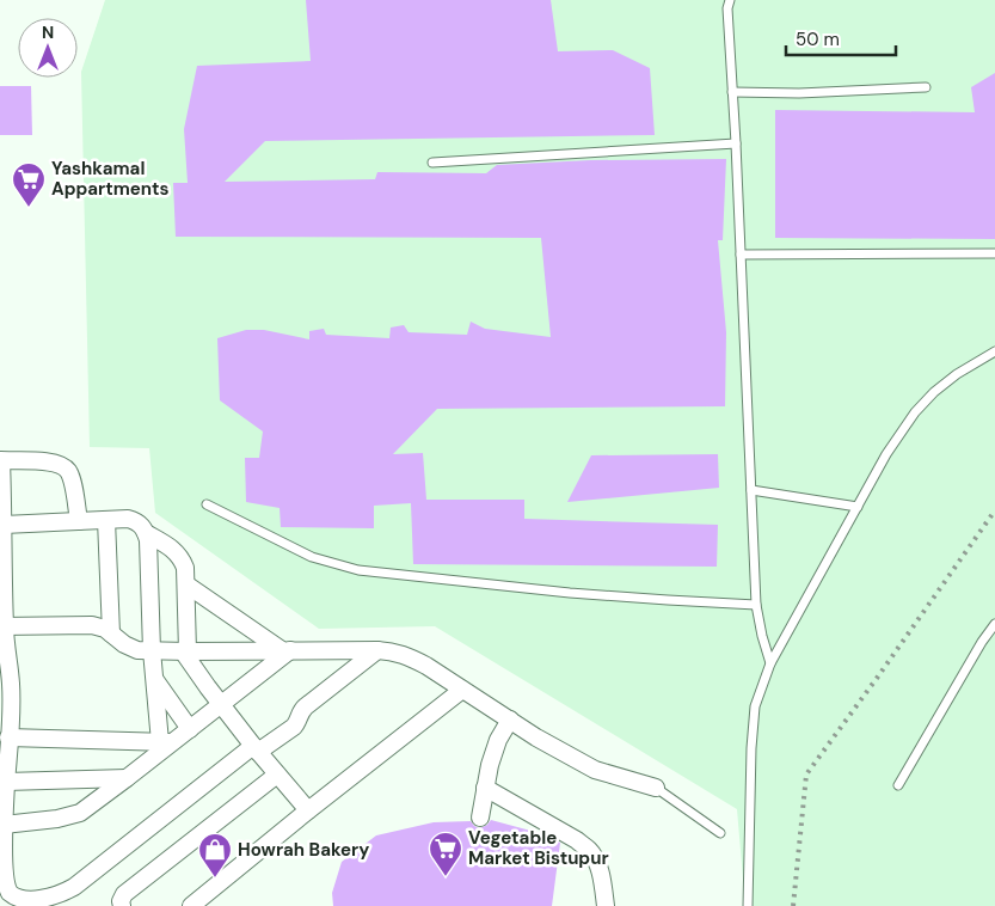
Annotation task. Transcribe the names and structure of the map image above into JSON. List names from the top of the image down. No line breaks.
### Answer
{"places":{"supermarket":["Yashkamal Appartments","Vegetable Market Bistupur"],"shop":["Howrah Bakery"]},"scale_bar":"50 m","north":"top"}
